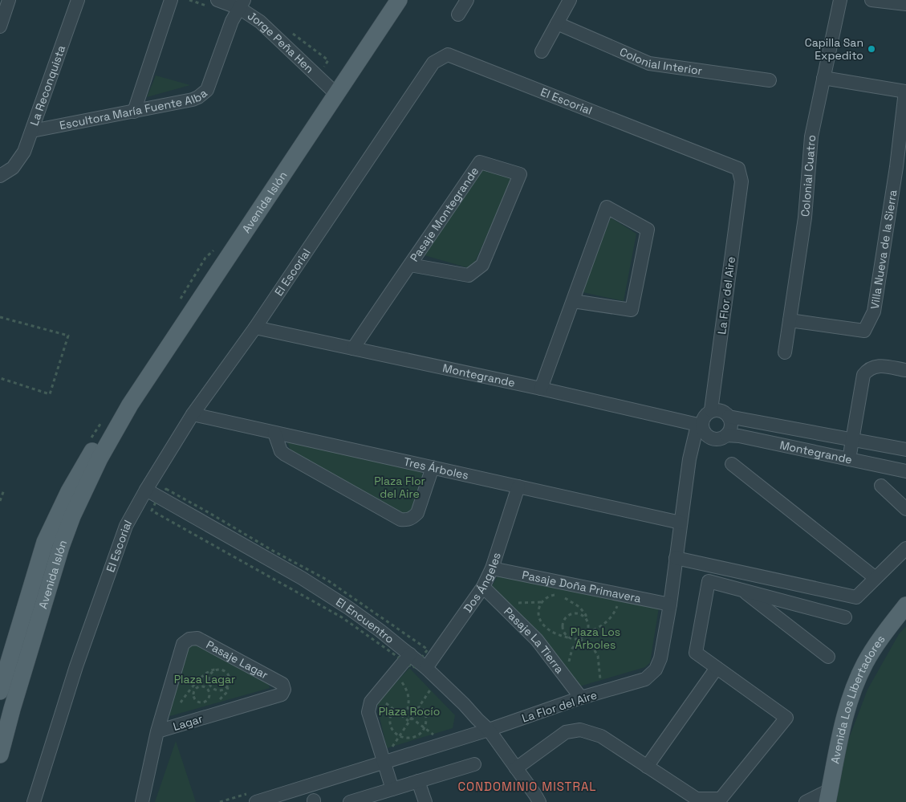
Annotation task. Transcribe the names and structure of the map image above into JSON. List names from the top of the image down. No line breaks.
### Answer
{"streets":{"main road":["Avenida Islón","Avenida Los Libertadores"],"street":["Jorge Peña Hen","Colonial Interior","La Reconquista","El Escorial","Escultora María Fuente Alba","Colonial Cuatro","Pasaje Montegrande","Villa Nueva de la Sierra","La Flor del Aire","Montegrande","Tres Árboles","Dos Ángeles","Pasaje Doña Primavera","El Encuentro","Pasaje La Tierra","Pasaje Lagar","Lagar"]},"crossings":[["Jorge Peña Hen","Escultora María Fuente Alba"],["Jorge Peña Hen","Avenida Islón"],["La Reconquista","Escultora María Fuente Alba"],["El Escorial","La Flor del Aire"],["El Escorial","Montegrande"],["El Escorial","Tres Árboles"],["El Escorial","El Encuentro"],["Colonial Cuatro","Villa Nueva de la Sierra"],["Pasaje Montegrande","Montegrande"],["La Flor del Aire","Montegrande"],["La Flor del Aire","Tres Árboles"],["La Flor del Aire","Pasaje Doña Primavera"],["La Flor del Aire","El Encuentro"],["La Flor del Aire","Pasaje La Tierra"],["Tres Árboles","Dos Ángeles"],["Dos Ángeles","Pasaje Doña Primavera"],["Dos Ángeles","El Encuentro"],["Dos Ángeles","Pasaje La Tierra"],["Pasaje Lagar","Lagar"]],"districts":["CONDOMINIO MISTRAL"],"parks":["Plaza Flor del Aire","Plaza Los Árboles","Plaza Lagar","Plaza Rocío"],"places":["Capilla San Expedito"]}
